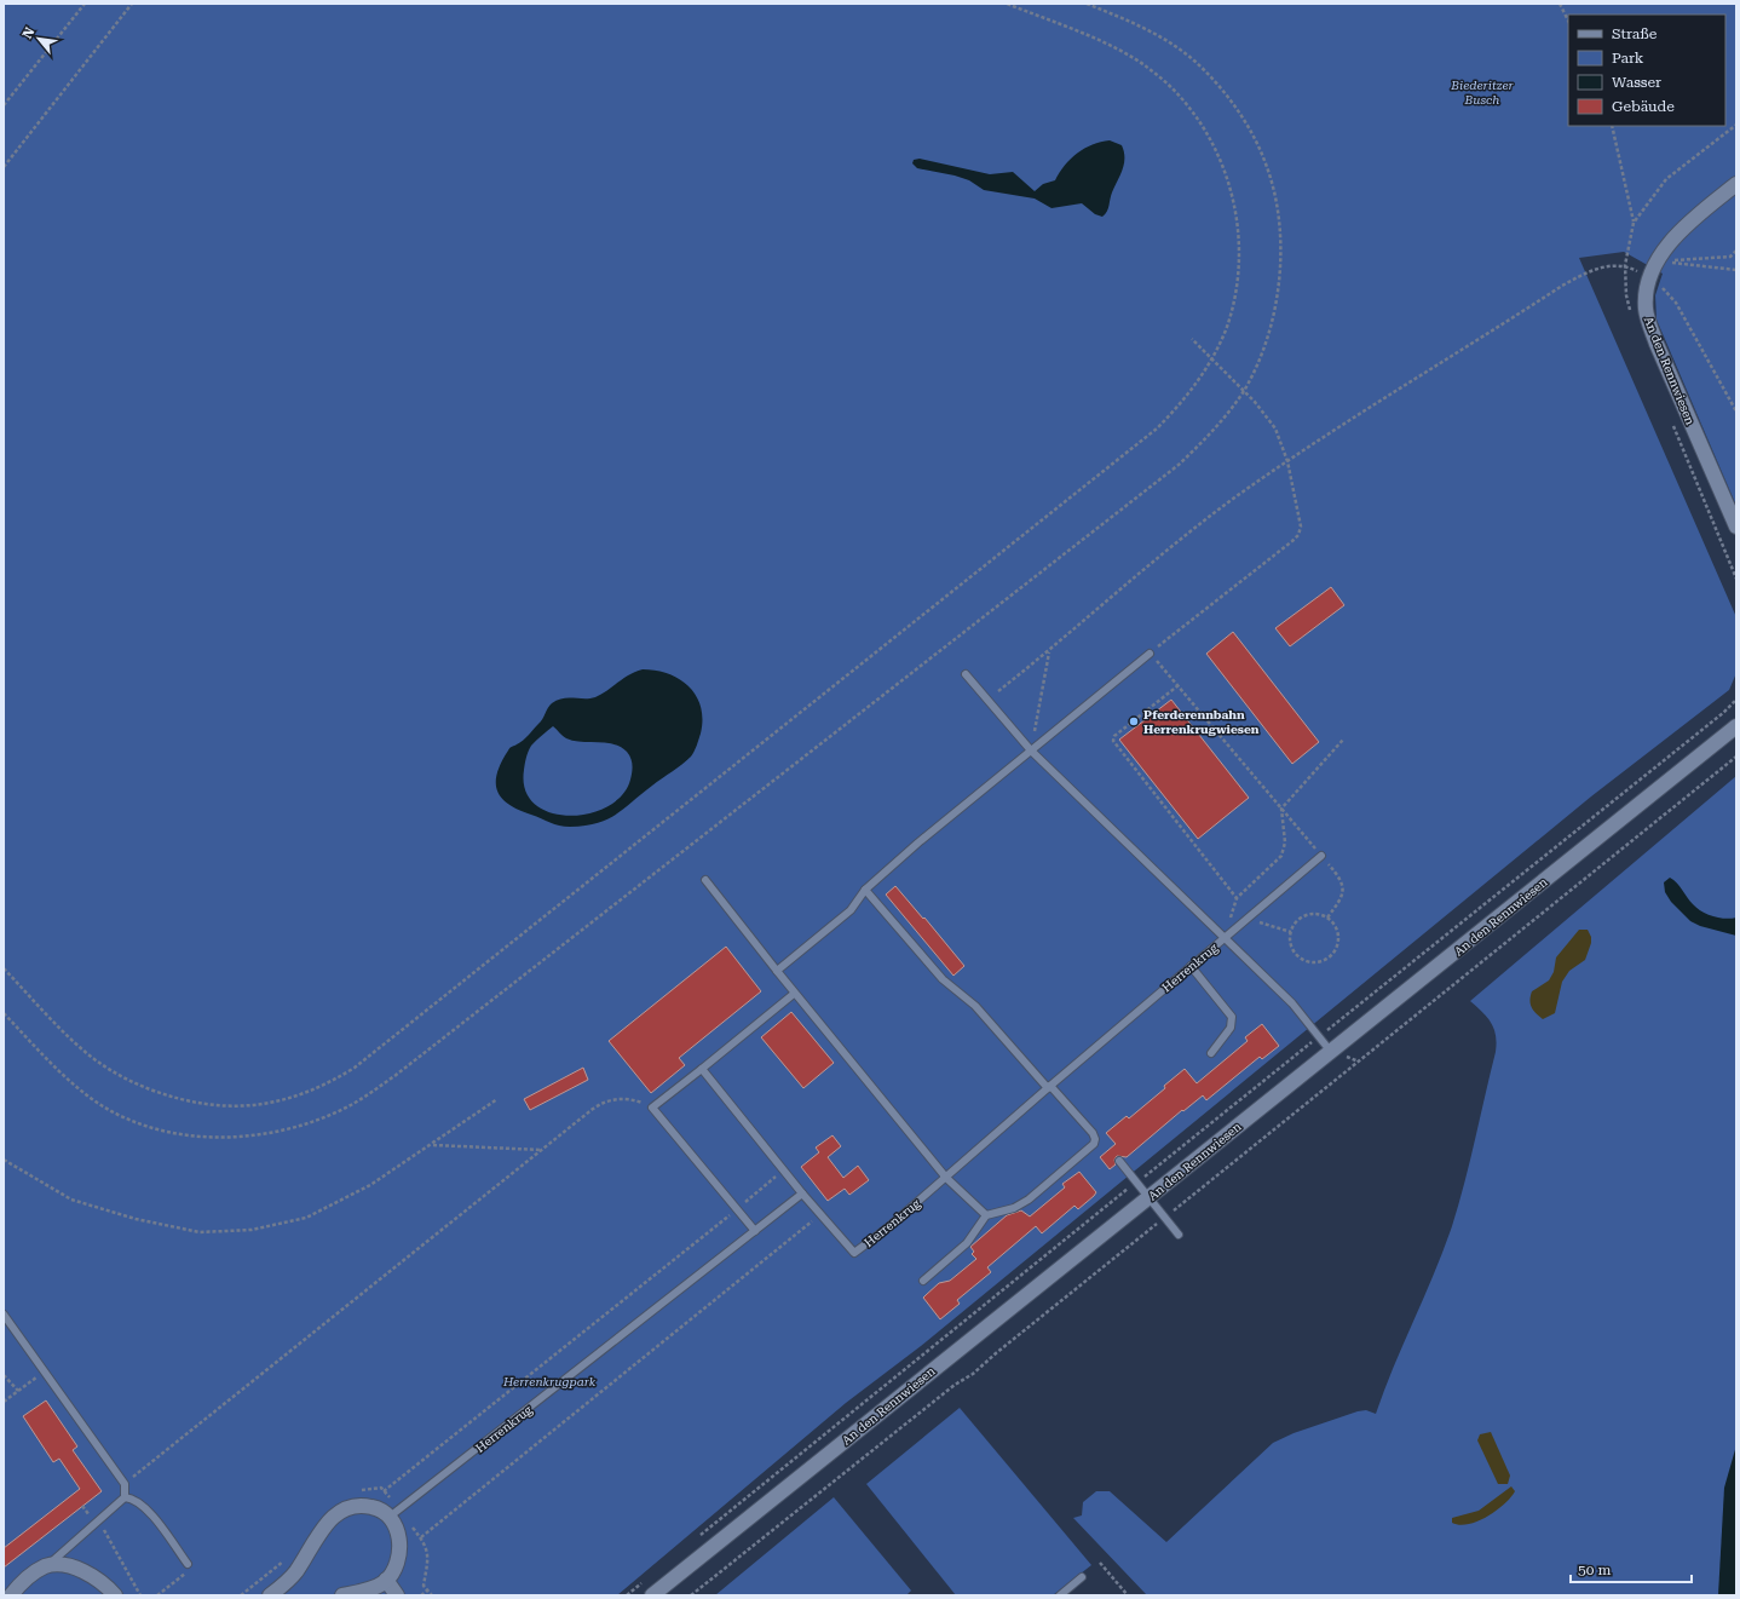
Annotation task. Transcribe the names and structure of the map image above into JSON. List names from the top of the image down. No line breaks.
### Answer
{"streets":{"street":["An den Rennwiesen"],"lane":["Herrenkrug"]},"parks":["Biederitzer Busch","Herrenkrugpark"],"places":["Pferderennbahn Herrenkrugwiesen"],"legend":["Straße","Park","Wasser","Gebäude"],"scale_bar":"50 m","north":"top left"}
